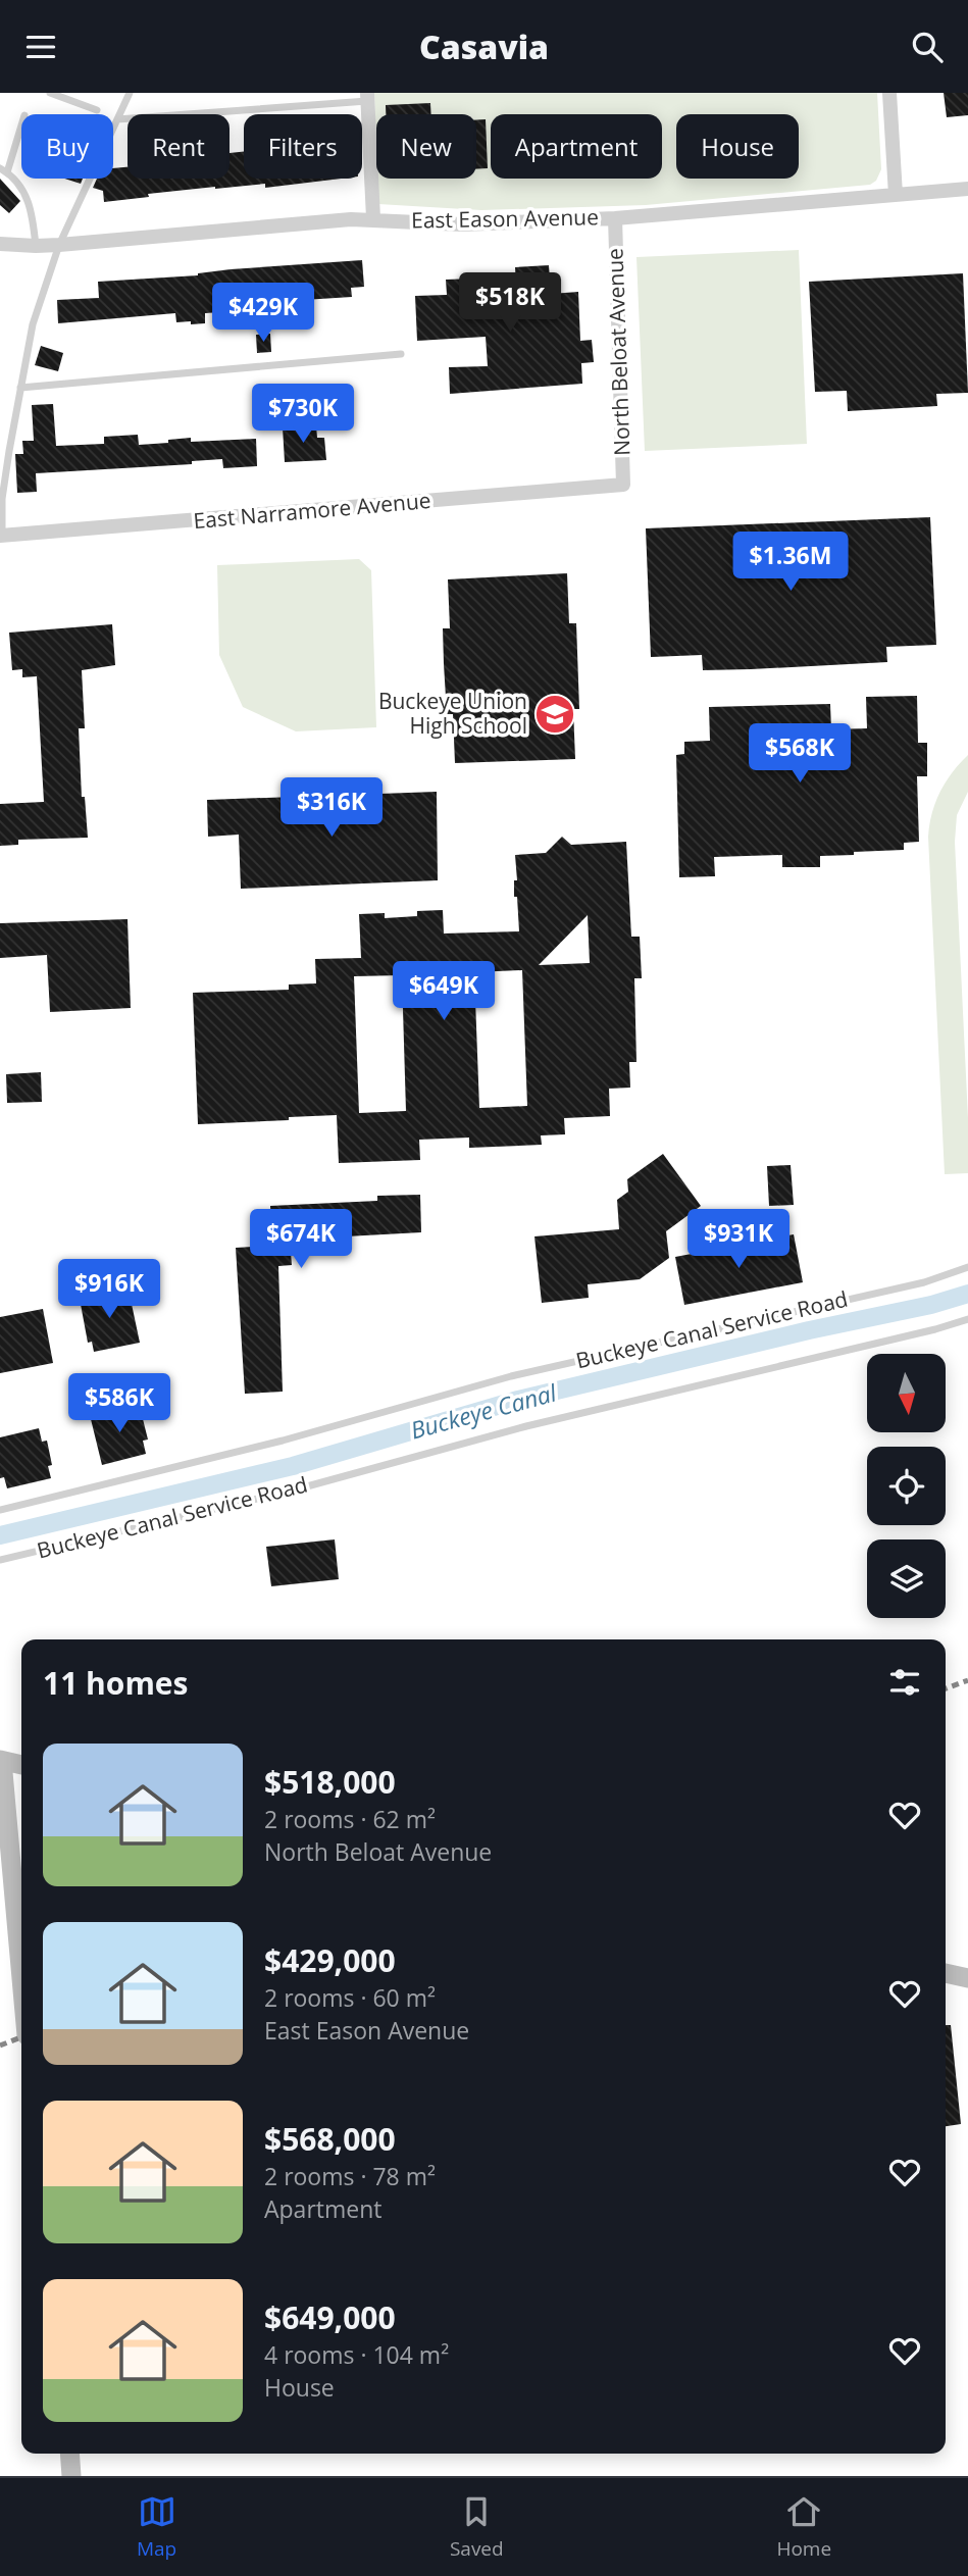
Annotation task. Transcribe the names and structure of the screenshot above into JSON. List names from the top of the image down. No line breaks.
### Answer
{"streets":{"street":["East Eason Avenue","North Beloat Avenue","East Narramore Avenue"],"lane":["Buckeye Canal Service Road"]},"crossings":[["East Eason Avenue","North Beloat Avenue"],["North Beloat Avenue","East Narramore Avenue"]],"water":["Buckeye Canal"],"places":{"school or university":["Buckeye Union High School"]},"north":"bottom","page":{"header":"Casavia","chip":["Buy","Rent","Filters","New","Apartment","House"],"price":["$518K","$429K","$730K","$1.36M","$568K","$316K","$649K","$674K","$931K","$916K","$586K"],"heading":"11 homes","list":[{"name":"$518,000","note":"2 rooms · 62 m² · North Beloat Avenue"},{"name":"$429,000","note":"2 rooms · 60 m² · East Eason Avenue"},{"name":"$568,000","note":"2 rooms · 78 m² · Apartment"},{"name":"$649,000","note":"4 rooms · 104 m² · House"}],"tabs":["Map","Saved","Home"]}}
